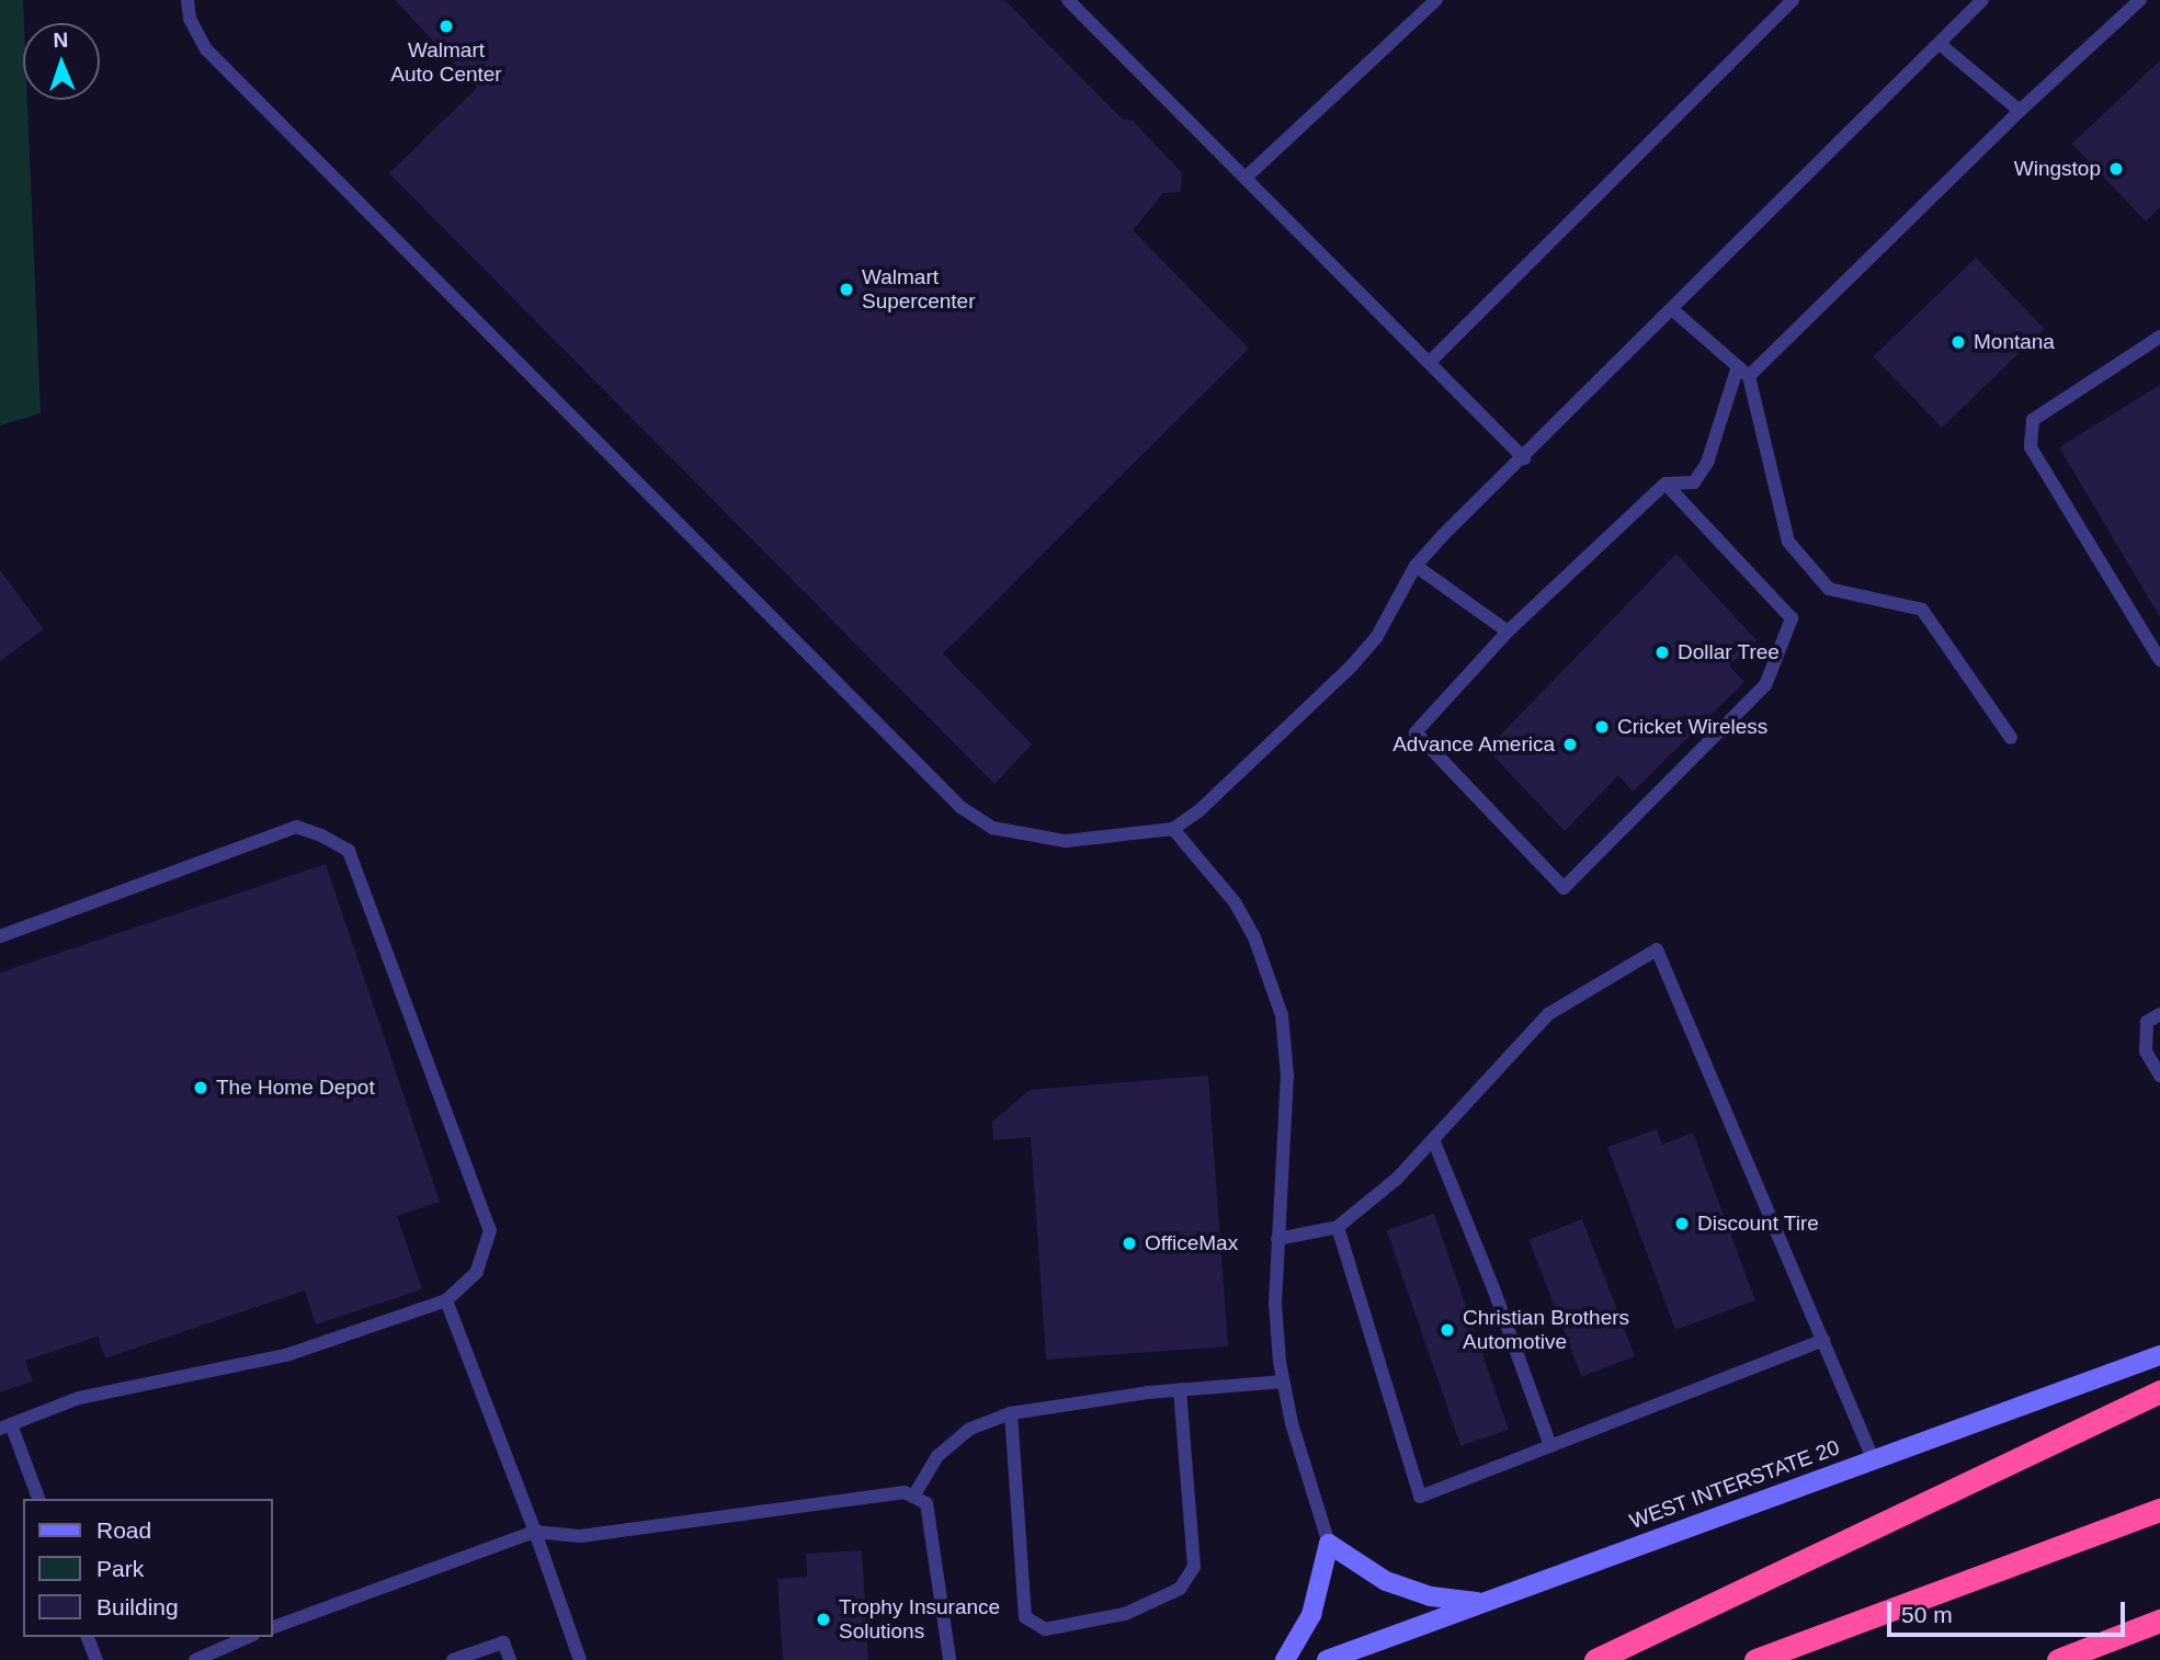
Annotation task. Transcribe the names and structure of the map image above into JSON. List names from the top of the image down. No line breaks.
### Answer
{"streets":{"main road":["WEST INTERSTATE 20"]},"places":["Walmart Auto Center","Wingstop","Walmart Supercenter","Montana","Dollar Tree","Cricket Wireless","Advance America","The Home Depot","Discount Tire","OfficeMax","Christian Brothers Automotive","Trophy Insurance Solutions"],"legend":["Road","Park","Building"],"scale_bar":"50 m","north":"top"}
